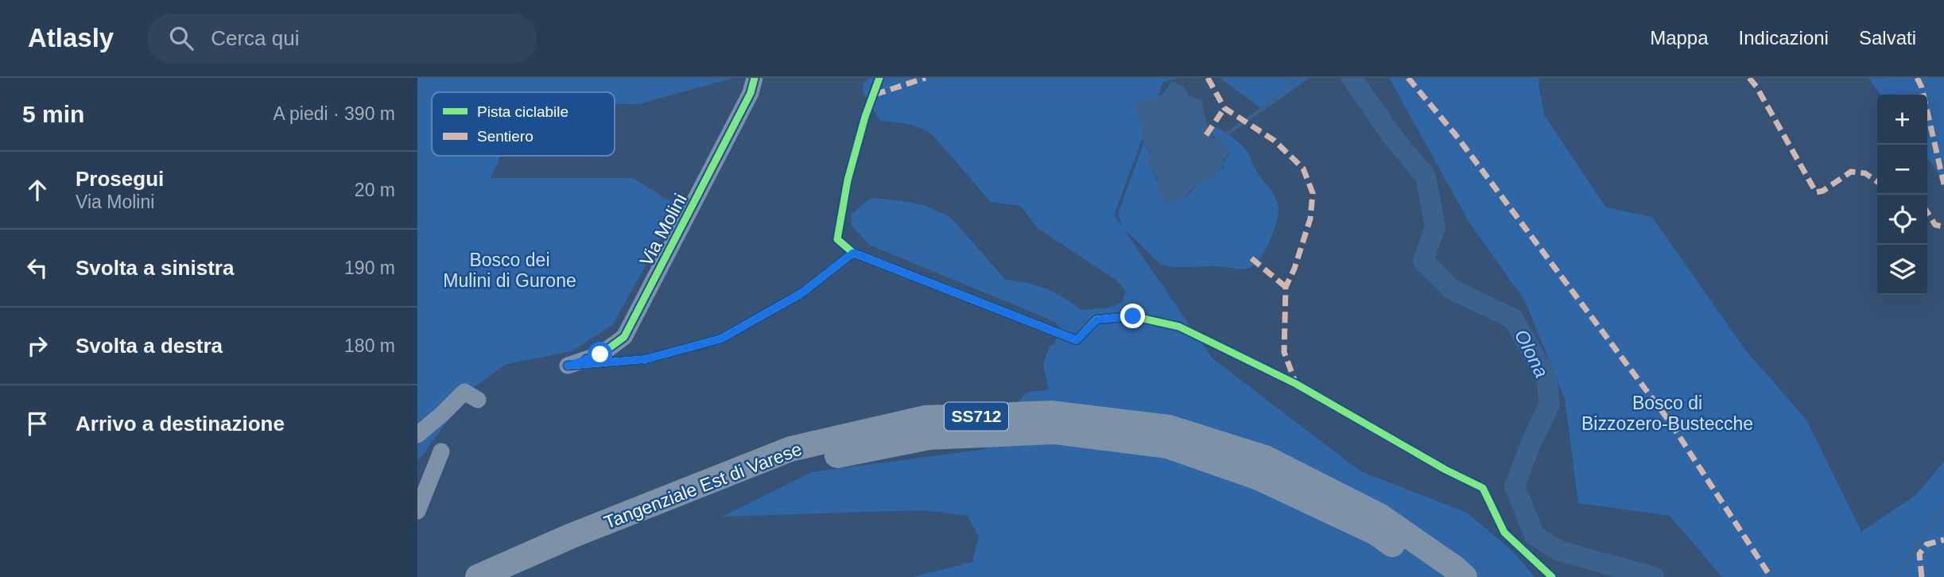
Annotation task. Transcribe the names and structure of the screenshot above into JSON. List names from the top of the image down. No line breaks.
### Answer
{"streets":{"highway":["SS712","Tangenziale Est di Varese"],"street":["Via Molini"]},"water":["Olona"],"parks":["Bosco dei Mulini di Gurone","Bosco di Bizzozero-Bustecche"],"legend":["Pista ciclabile","Sentiero"],"page":{"header":"Atlasly","search":"Cerca qui","nav":["Mappa","Indicazioni","Salvati"],"heading":["5 min","A piedi · 390 m"],"map_buttons":["+","−"],"list":[["Prosegui","Via Molini","20 m"],["Svolta a sinistra","190 m"],["Svolta a destra","180 m"],"Arrivo a destinazione"]}}
